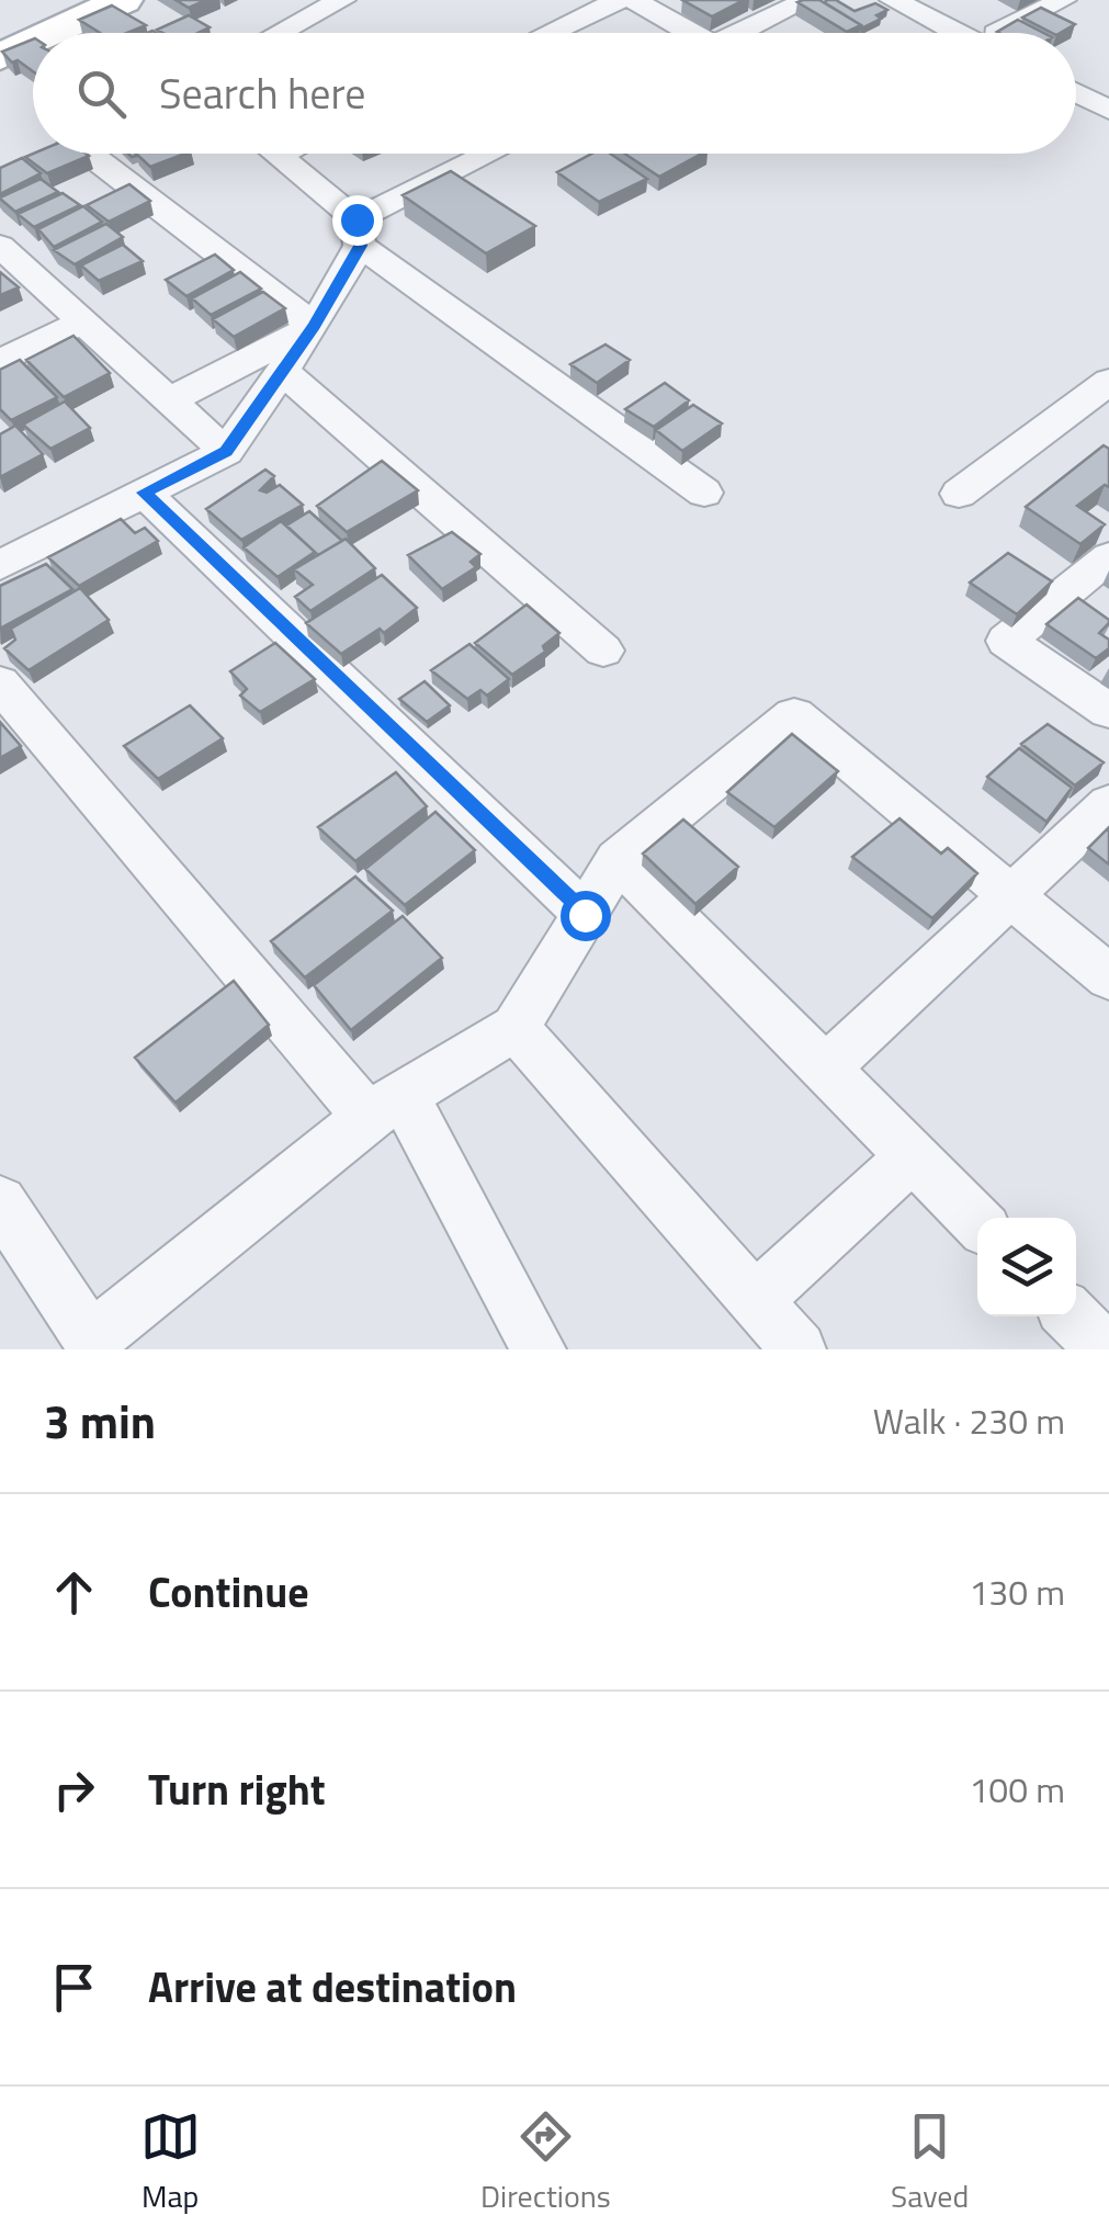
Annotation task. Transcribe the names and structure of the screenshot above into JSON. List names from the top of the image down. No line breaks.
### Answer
{"page":{"search":"Search here","heading":["3 min","Walk · 230 m"],"list":[["Continue","130 m"],["Turn right","100 m"],"Arrive at destination"],"nav":["Map","Directions","Saved"]}}
